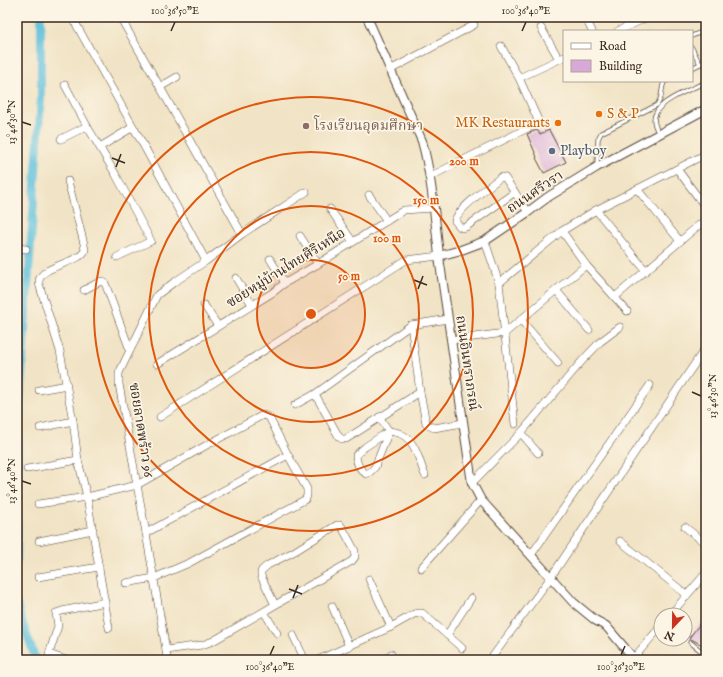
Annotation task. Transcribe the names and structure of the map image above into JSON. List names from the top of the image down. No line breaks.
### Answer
{"streets":{"street":["ถนนศรีวรา","ซอยหมู่บ้านไทยศิริเหนือ","ถนนอินทราภรณ์","ซอยลาดพร้าว 96"]},"crossings":[["ถนนศรีวรา","ถนนอินทราภรณ์"],["ซอยหมู่บ้านไทยศิริเหนือ","ถนนอินทราภรณ์"]],"places":["S & P","MK Restaurants","โรงเรียนอุดมศึกษา","Playboy"],"legend":["Road","Building"],"north":"bottom","coordinates":["100°36'50\"E","100°36'40\"E","13°46'30\"N","13°46'40\"N","100°36'30\"E"],"rings":["200 m","150 m","100 m","50 m"]}
